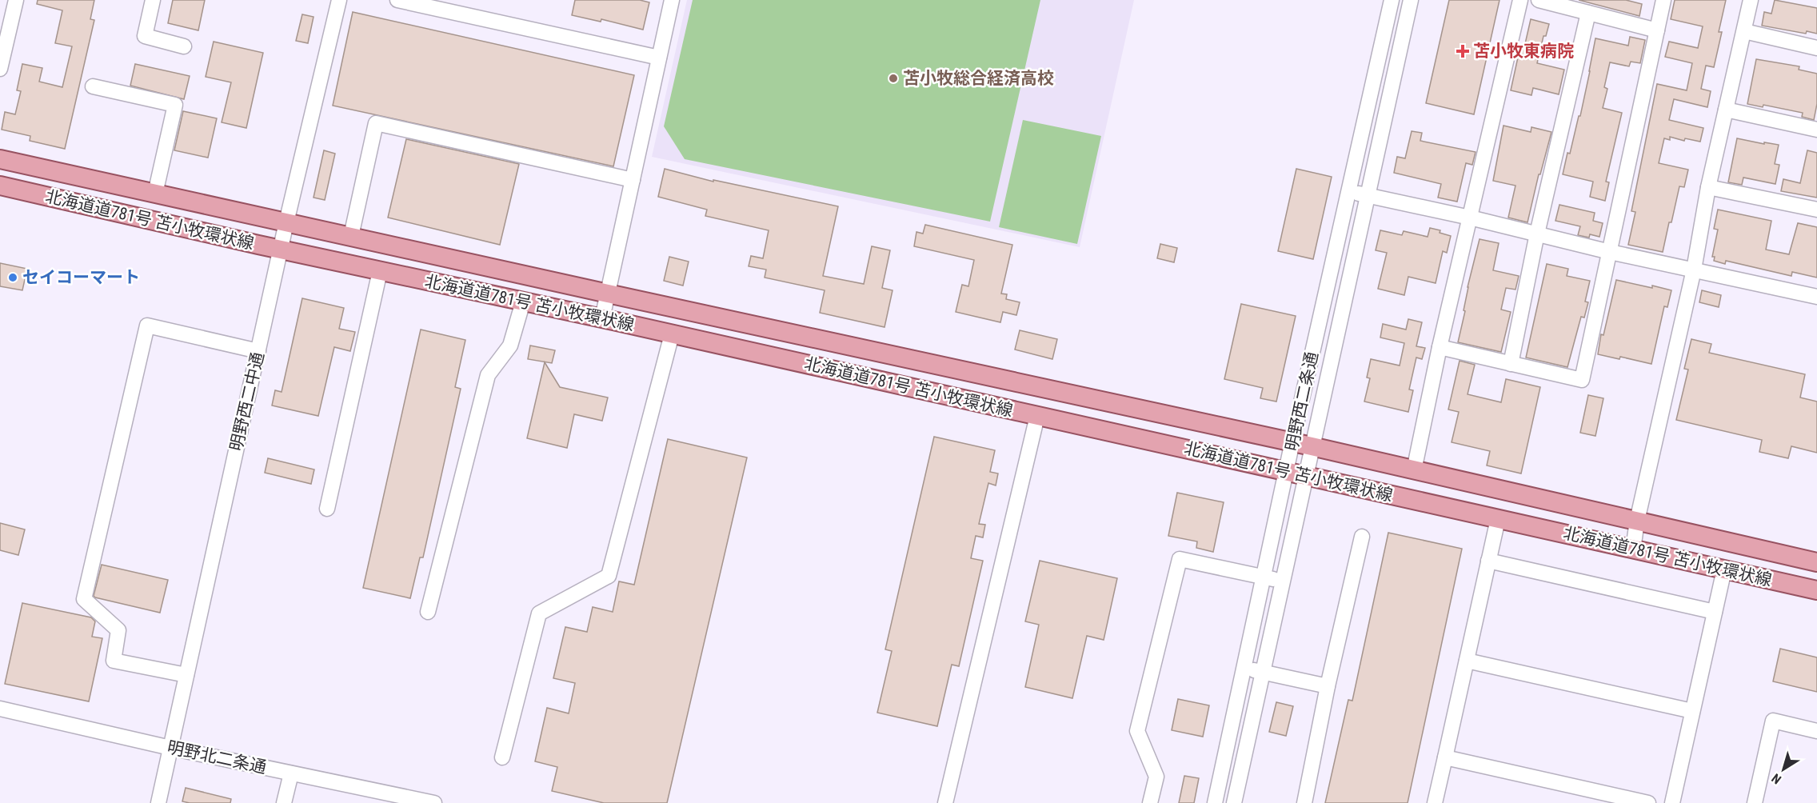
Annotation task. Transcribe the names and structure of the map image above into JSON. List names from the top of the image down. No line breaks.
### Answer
{"streets":{"main road":["北海道道781号 苫小牧環状線"],"street":["明野西二中通","明野西二条通","明野北二条通"]},"crossings":[["北海道道781号 苫小牧環状線","明野西二中通"],["北海道道781号 苫小牧環状線","明野西二条通"],["明野西二中通","明野北二条通"]],"places":{"health":["苫小牧東病院"],"other":["苫小牧総合経済高校","セイコーマート"]},"north":"bottom left"}
